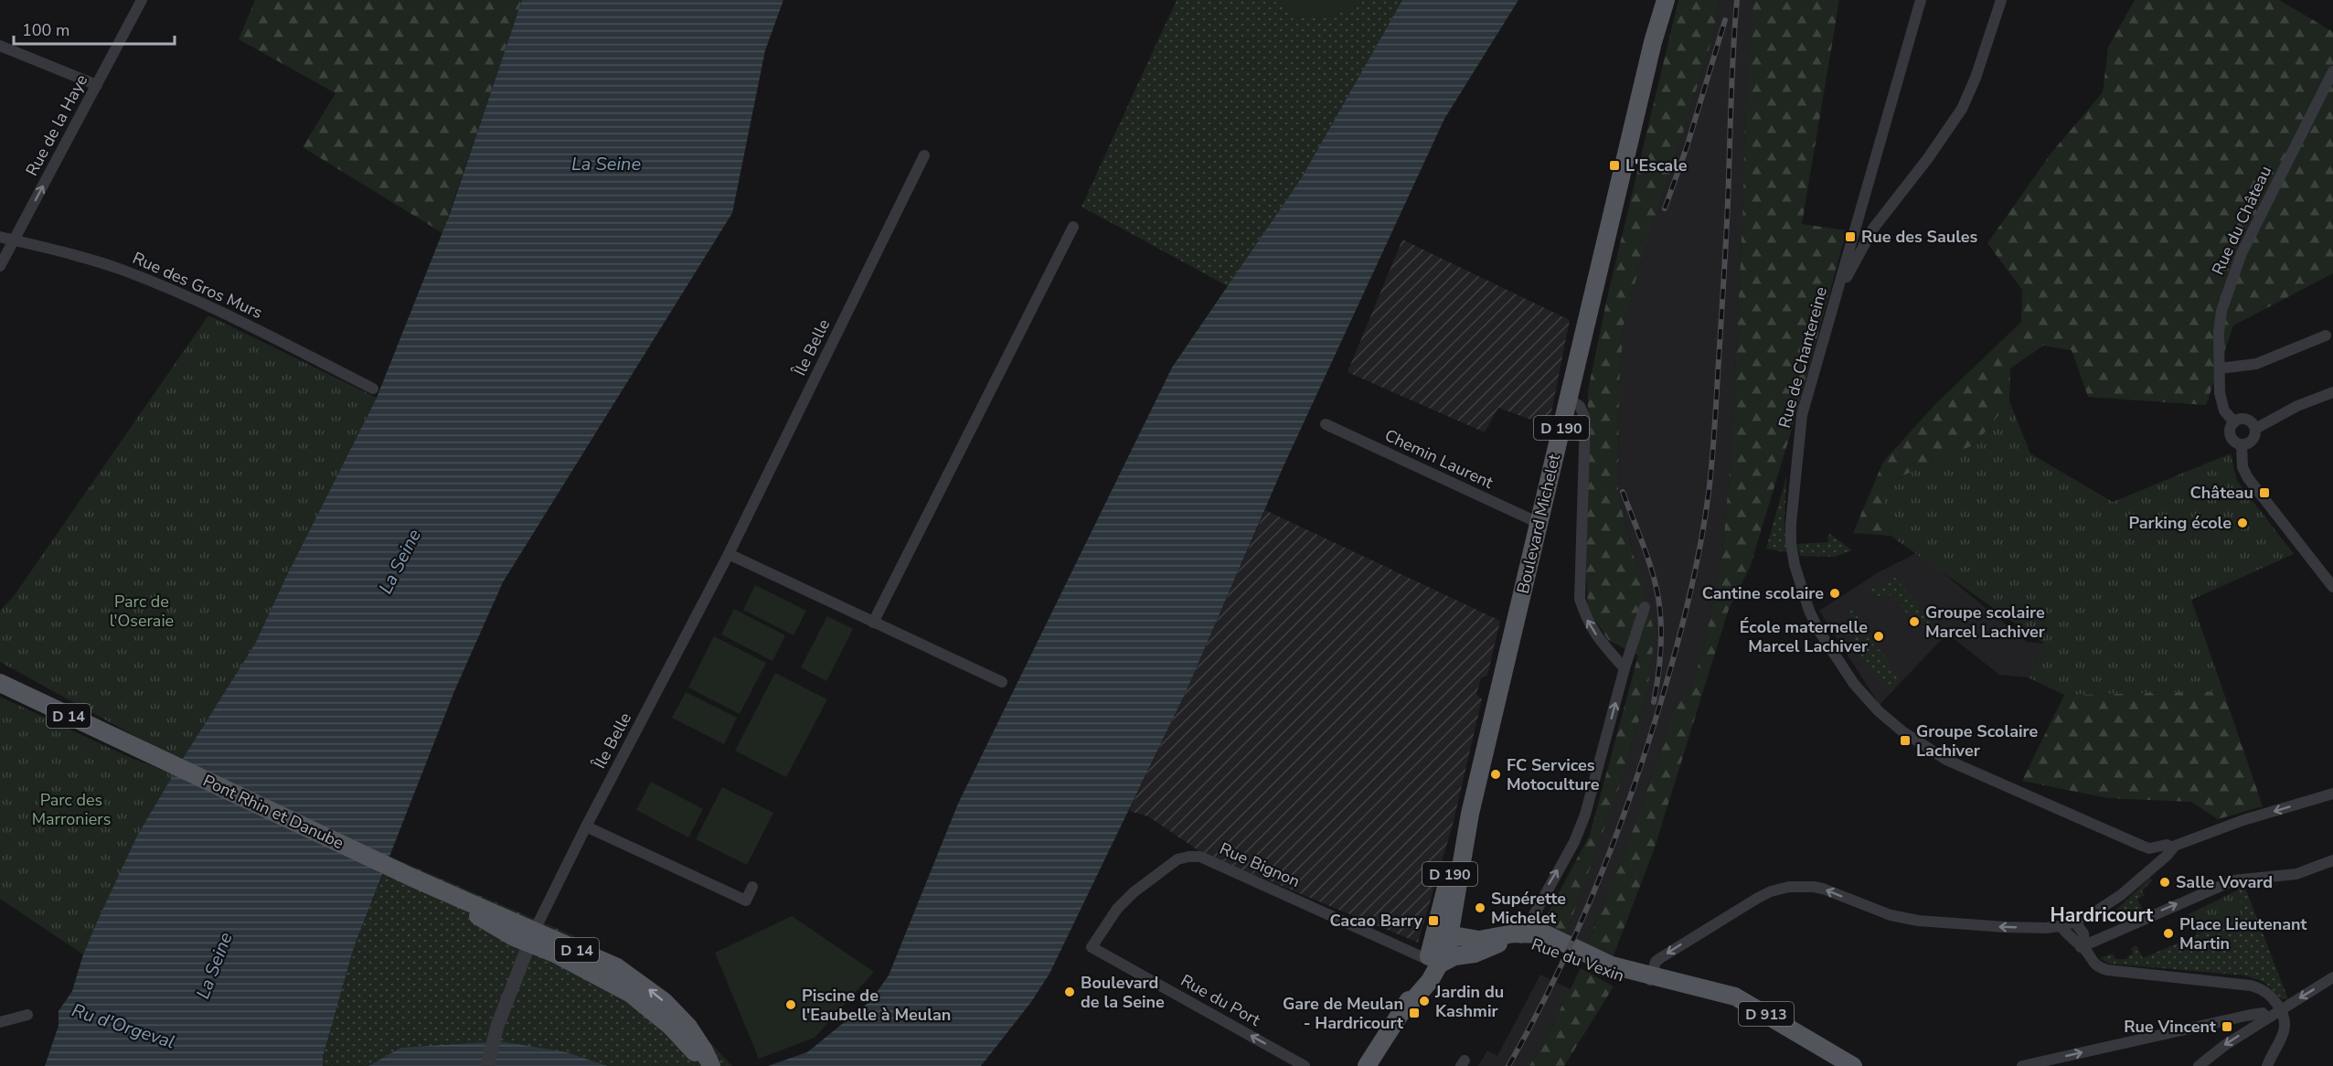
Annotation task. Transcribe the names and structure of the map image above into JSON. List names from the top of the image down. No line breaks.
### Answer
{"streets":{"main road":["D 190","Boulevard Michelet","D 14","Pont Rhin et Danube","Rue du Vexin","D 913"],"street":["Rue de la Haye","Rue du Château","Rue des Gros Murs","Île Belle","Rue de Chantereine","Chemin Laurent","Rue Bignon","Rue du Port"]},"crossings":[["Rue de la Haye","Rue des Gros Murs"],["Île Belle","D 14"],["Île Belle","Pont Rhin et Danube"],["D 190","Boulevard Michelet"],["D 190","Rue Bignon"],["D 190","Rue du Vexin"],["Chemin Laurent","Boulevard Michelet"],["Boulevard Michelet","Rue Bignon"],["Boulevard Michelet","Rue du Vexin"],["D 14","Pont Rhin et Danube"],["Rue Bignon","Rue du Vexin"],["Rue Bignon","Rue du Port"]],"one_way":["Rue de la Haye","Rue du Port"],"districts":["Hardricourt"],"water":["La Seine","Ru d'Orgeval"],"parks":["Parc de l'Oseraie","Parc des Marroniers"],"places":{"transit":["L'Escale","Rue des Saules","Château","Groupe Scolaire Lachiver","Cacao Barry","Gare de Meulan - Hardricourt","Rue Vincent"],"other":["Parking école","Cantine scolaire","Groupe scolaire Marcel Lachiver","École maternelle Marcel Lachiver","FC Services Motoculture","Salle Vovard","Supérette Michelet","Place Lieutenant Martin","Boulevard de la Seine","Jardin du Kashmir","Piscine de l'Eaubelle à Meulan"]},"scale_bar":"100 m"}
